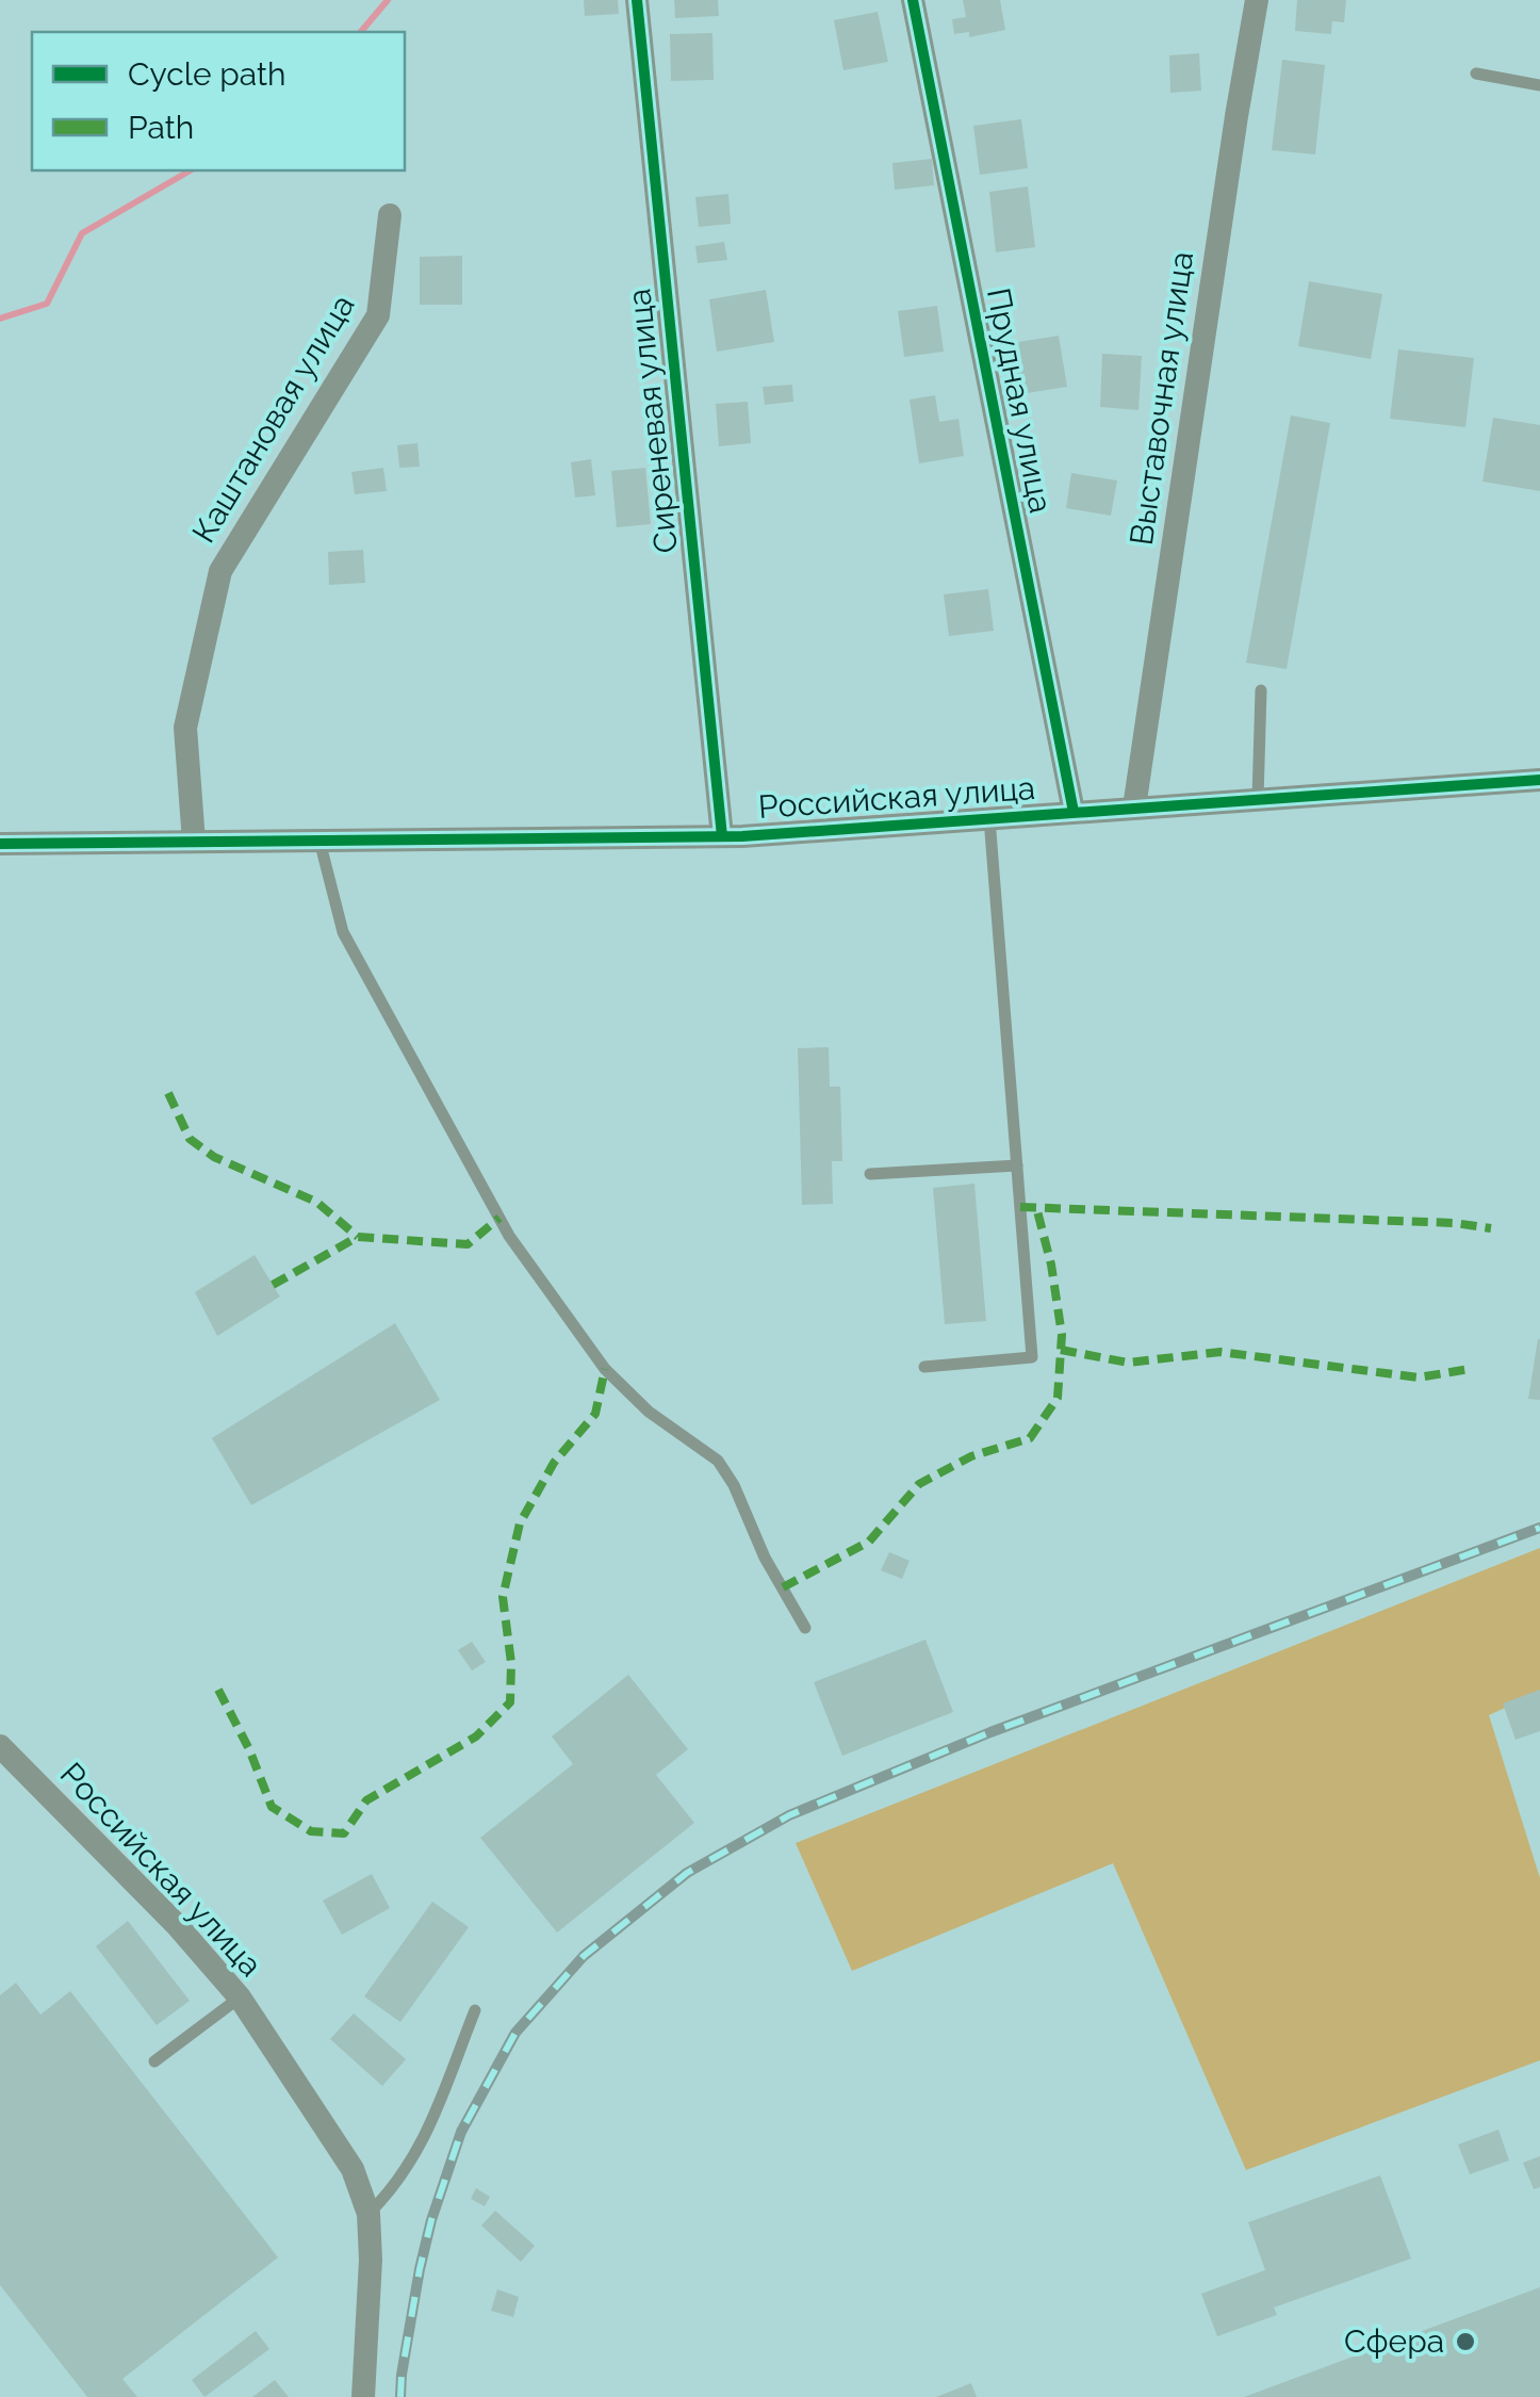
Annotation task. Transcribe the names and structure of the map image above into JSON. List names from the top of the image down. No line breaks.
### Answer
{"streets":{"street":["Выставочная улица","Прудная улица","Каштановая улица","Сиреневая улица","Российская улица"]},"crossings":[["Выставочная улица","Российская улица"],["Прудная улица","Российская улица"],["Каштановая улица","Российская улица"],["Сиреневая улица","Российская улица"]],"places":["Сфера"],"legend":["Cycle path","Path"]}
